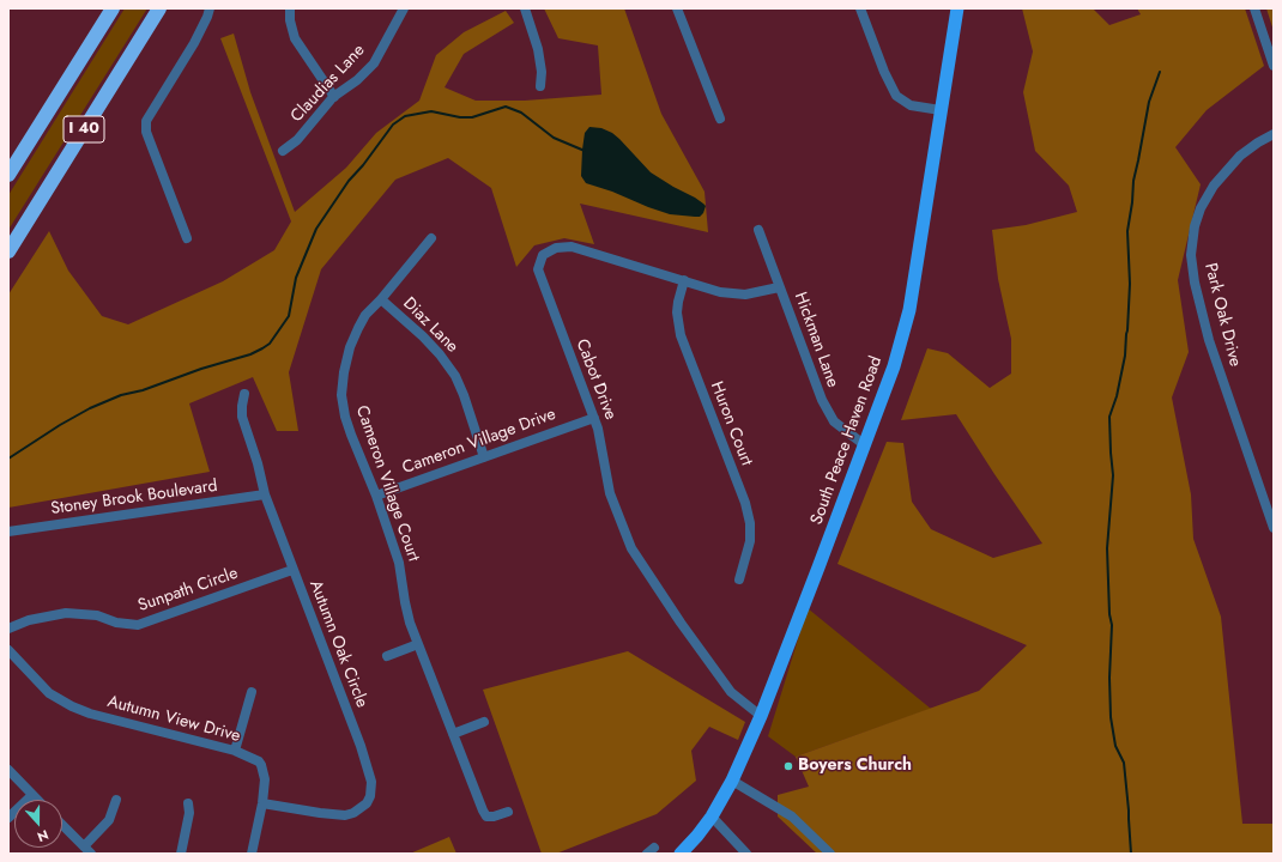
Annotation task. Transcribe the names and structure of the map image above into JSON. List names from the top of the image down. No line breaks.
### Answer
{"streets":{"highway":["I 40"],"main road":["South Peace Haven Road"],"street":["Claudias Lane","Park Oak Drive","Diaz Lane","Hickman Lane","Cabot Drive","Huron Court","Cameron Village Drive","Cameron Village Court","Stoney Brook Boulevard","Sunpath Circle","Autumn Oak Circle","Autumn View Drive"]},"crossings":[["Diaz Lane","Cameron Village Drive"],["Diaz Lane","Cameron Village Court"],["Hickman Lane","Cabot Drive"],["Hickman Lane","South Peace Haven Road"],["Cabot Drive","Huron Court"],["Cabot Drive","South Peace Haven Road"],["Cabot Drive","Cameron Village Drive"],["Cameron Village Drive","Cameron Village Court"],["Stoney Brook Boulevard","Autumn Oak Circle"],["Sunpath Circle","Autumn Oak Circle"],["Autumn Oak Circle","Autumn View Drive"]],"places":["Boyers Church"],"north":"bottom"}
